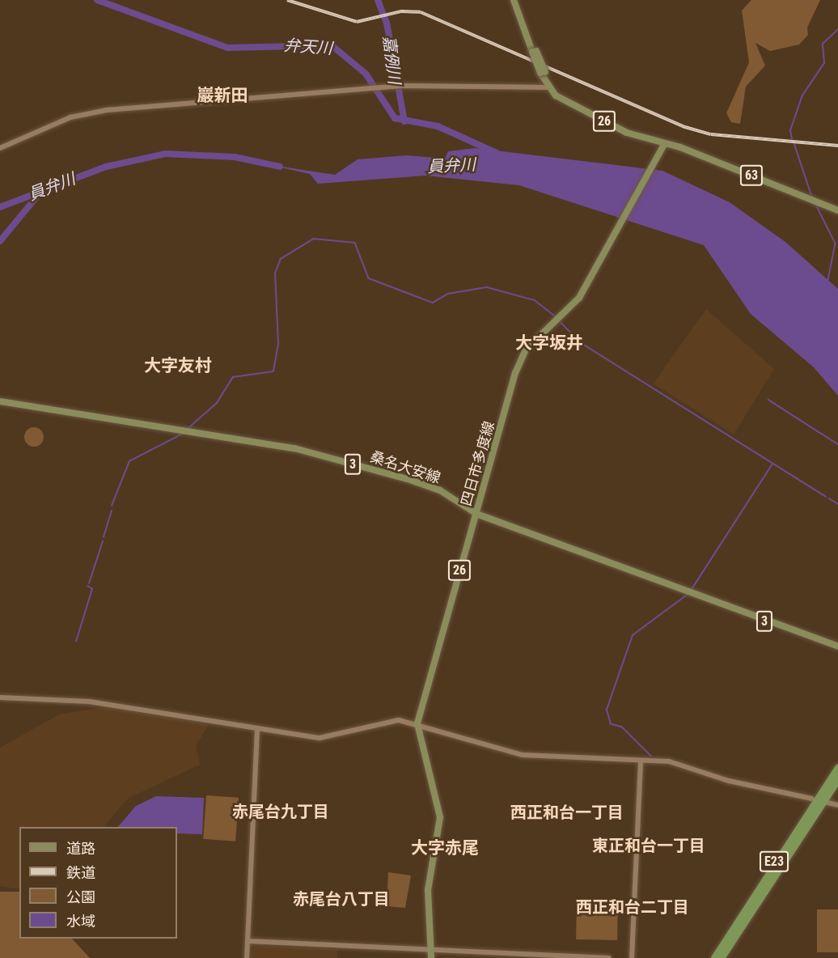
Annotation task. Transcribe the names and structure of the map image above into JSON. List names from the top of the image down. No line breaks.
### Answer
{"streets":{"highway":["E23"],"main road":["26","63","四日市多度線","3","桑名大安線"]},"crossings":[["26","63"],["26","四日市多度線"],["63","四日市多度線"],["四日市多度線","桑名大安線"]],"districts":["巖新田","大字坂井","大字友村","赤尾台九丁目","西正和台一丁目","東正和台一丁目","大字赤尾","赤尾台八丁目","西正和台二丁目"],"water":["弁天川","嘉例川","員弁川"],"legend":["道路","鉄道","公園","水域"]}
